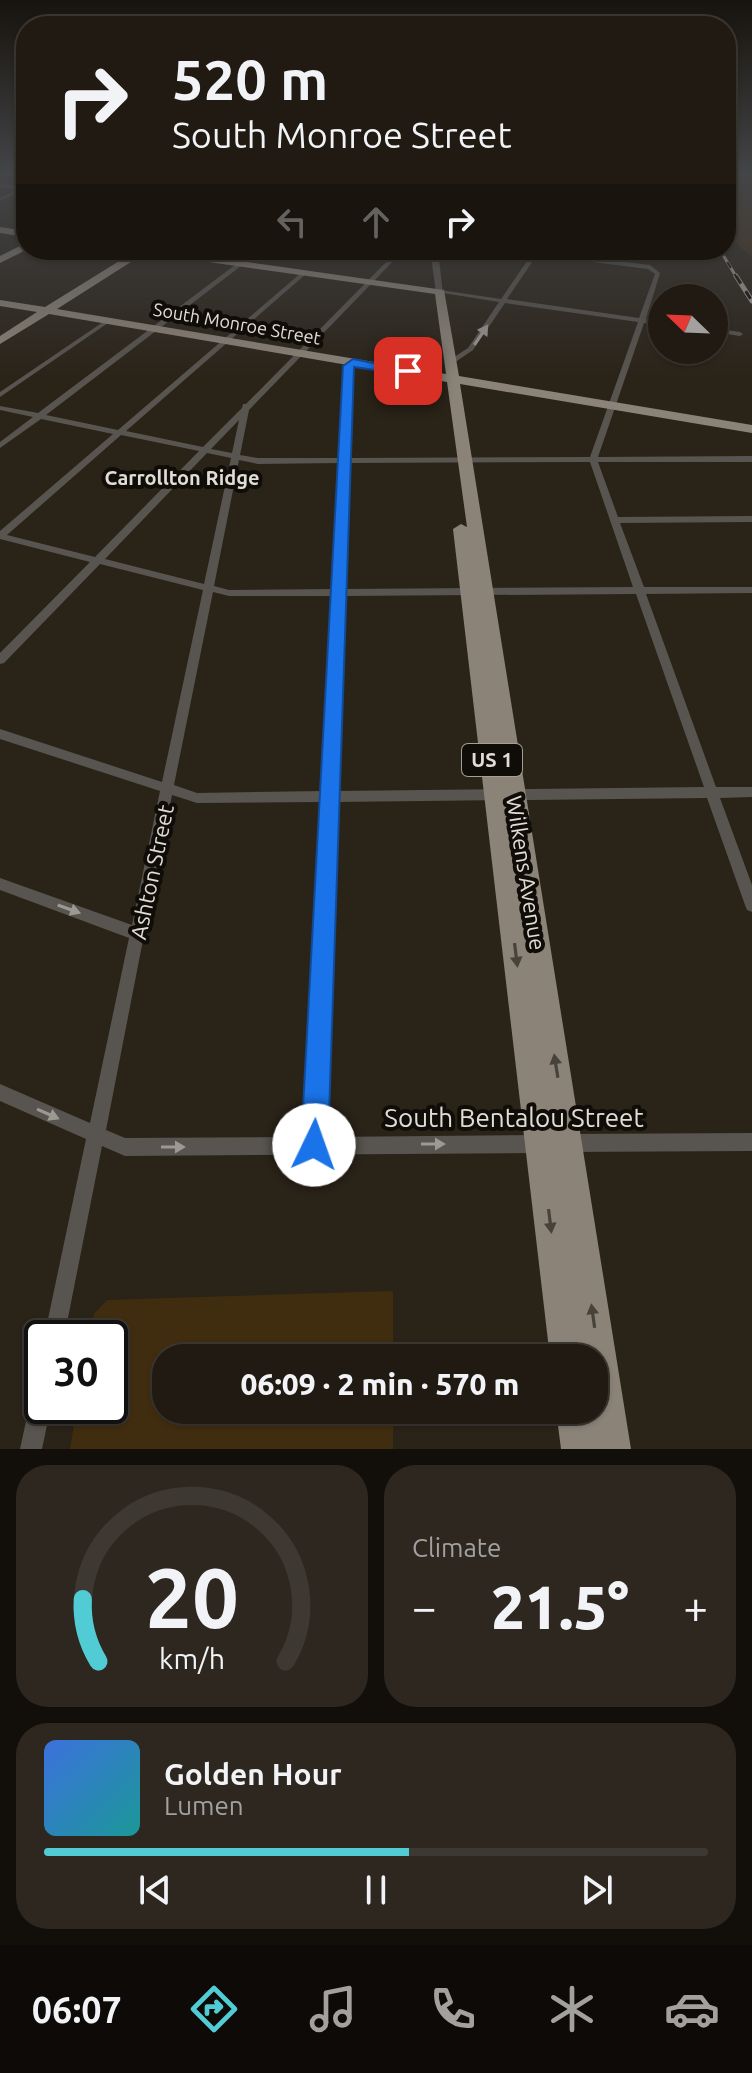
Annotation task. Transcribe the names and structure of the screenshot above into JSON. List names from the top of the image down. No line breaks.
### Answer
{"streets":{"main road":["South Monroe Street","US 1","Wilkens Avenue"],"street":["Ashton Street","South Bentalou Street"]},"crossings":[["South Monroe Street","Wilkens Avenue"],["Ashton Street","South Bentalou Street"],["Wilkens Avenue","South Bentalou Street"]],"one_way":["South Bentalou Street"],"districts":["Carrollton Ridge"],"north":"top left","page":{"turn":["520 m","South Monroe Street"],"limit":"30","trip":"06:09 · 2 min · 570 m","tile":"Climate","heat":["−","21.5°","+"],"song":["Golden Hour","Lumen"],"tabs":"06:07","gauge":["20","km/h"]}}
